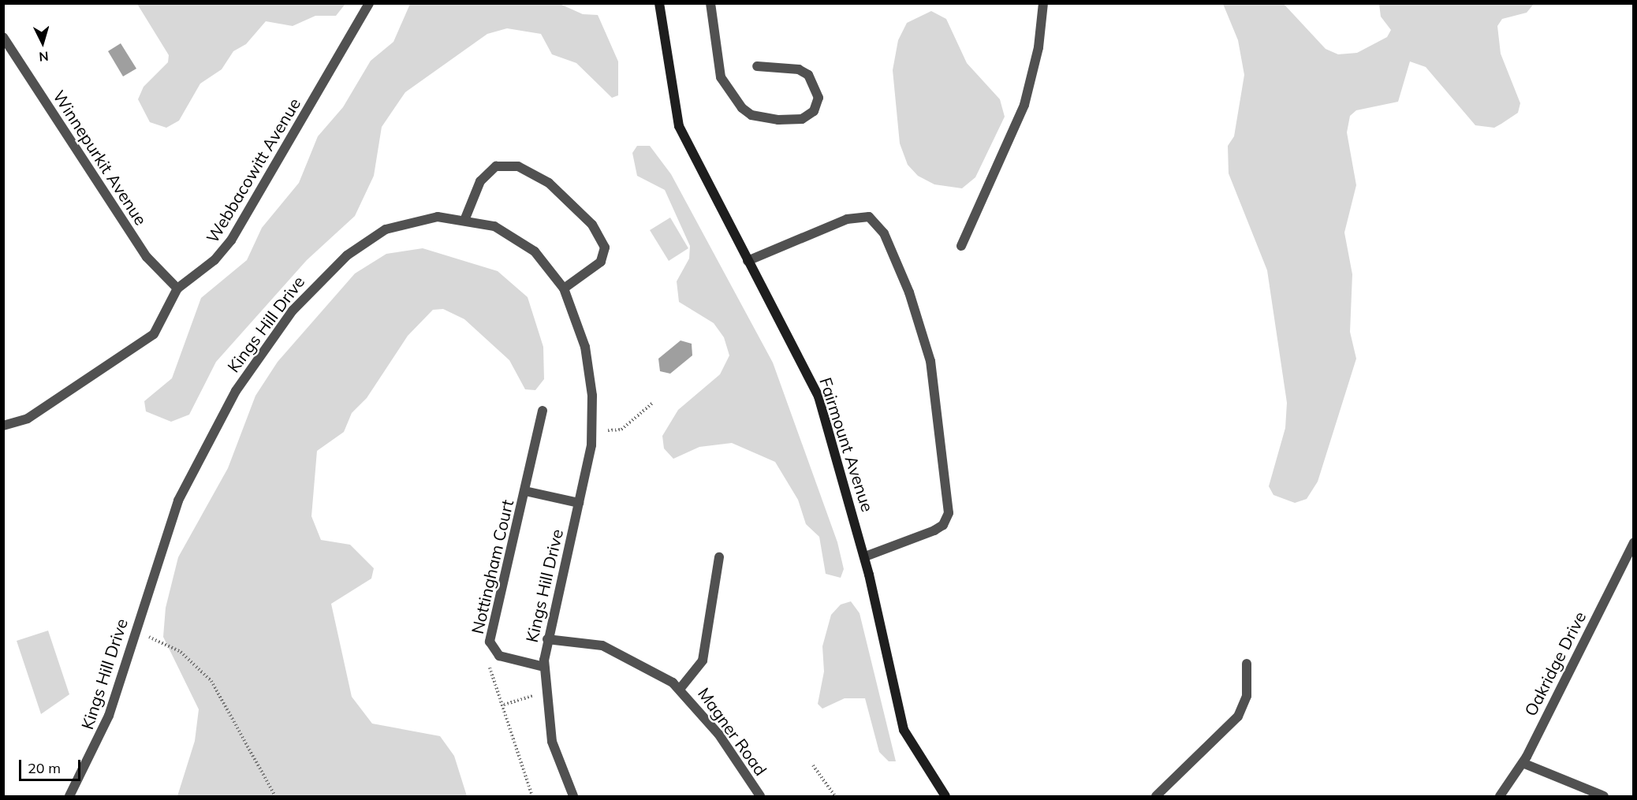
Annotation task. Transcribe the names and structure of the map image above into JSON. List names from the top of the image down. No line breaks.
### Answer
{"streets":{"street":["Winnepurkit Avenue","Webbacowitt Avenue","Kings Hill Drive","Fairmount Avenue","Nottingham Court","Oakridge Drive","Magner Road"]},"crossings":[["Winnepurkit Avenue","Webbacowitt Avenue"],["Kings Hill Drive","Nottingham Court"],["Kings Hill Drive","Magner Road"]],"scale_bar":"20 m","north":"bottom"}
